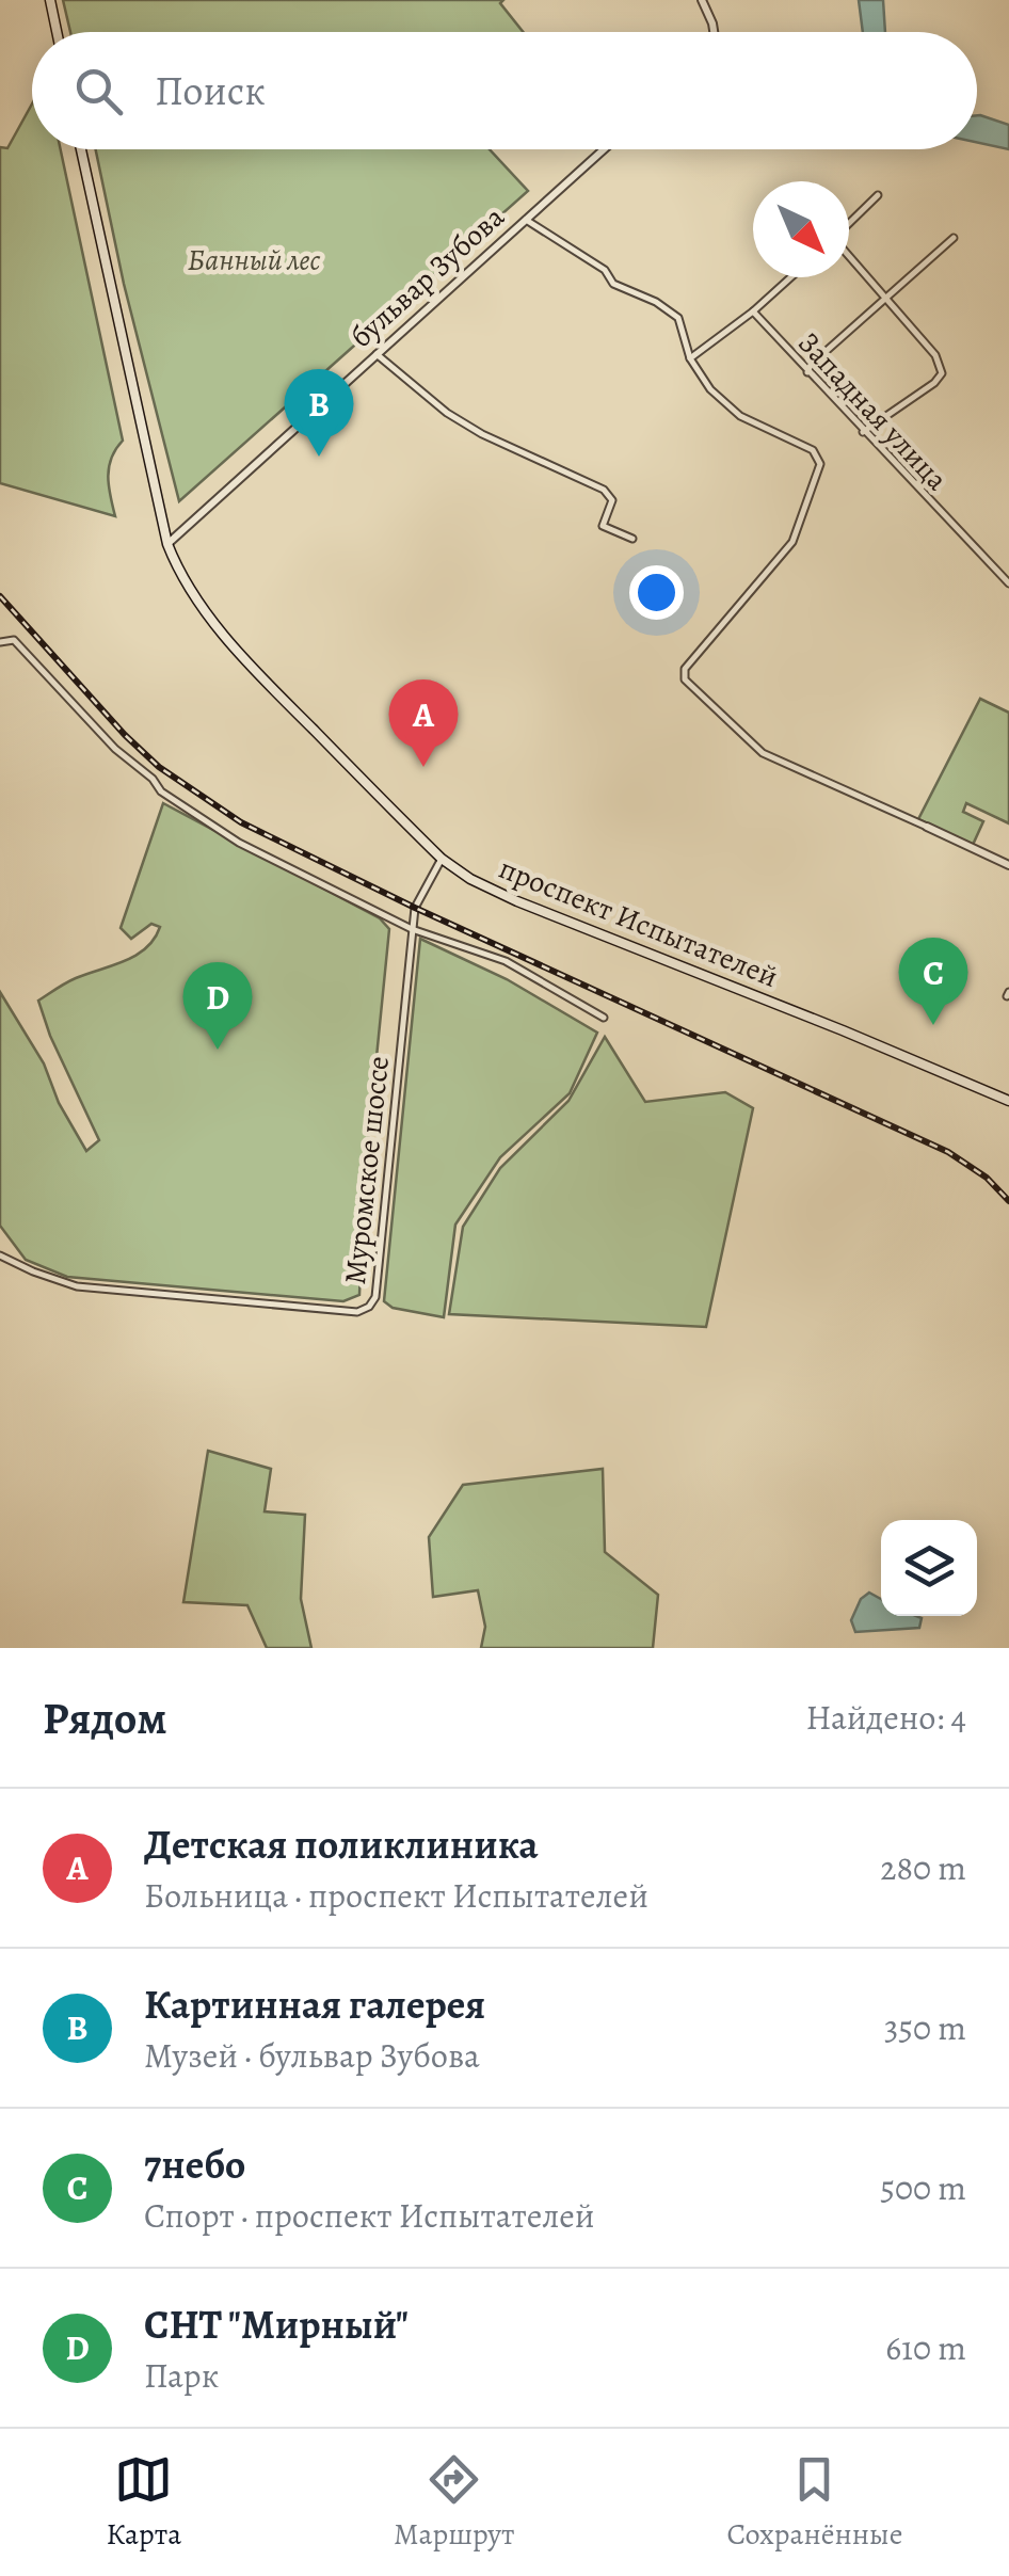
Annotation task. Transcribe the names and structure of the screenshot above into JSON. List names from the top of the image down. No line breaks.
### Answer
{"streets":{"main road":["проспект Испытателей"],"street":["бульвар Зубова","Западная улица","Муромское шоссе"]},"crossings":[["бульвар Зубова","проспект Испытателей"],["проспект Испытателей","Муромское шоссе"]],"parks":["Банный лес"],"north":"bottom right","page":{"search":"Поиск","pins":["B","A","C","D"],"heading":["Рядом","Найдено: 4"],"list":[{"mark":"A","name":"Детская поликлиника","note":"Больница · проспект Испытателей","value":"280 m"},{"mark":"B","name":"Картинная галерея","note":"Музей · бульвар Зубова","value":"350 m"},{"mark":"C","name":"7небо","note":"Спорт · проспект Испытателей","value":"500 m"},{"mark":"D","name":"СНТ \"Мирный\"","note":"Парк","value":"610 m"}],"nav":["Карта","Маршрут","Сохранённые"]}}
